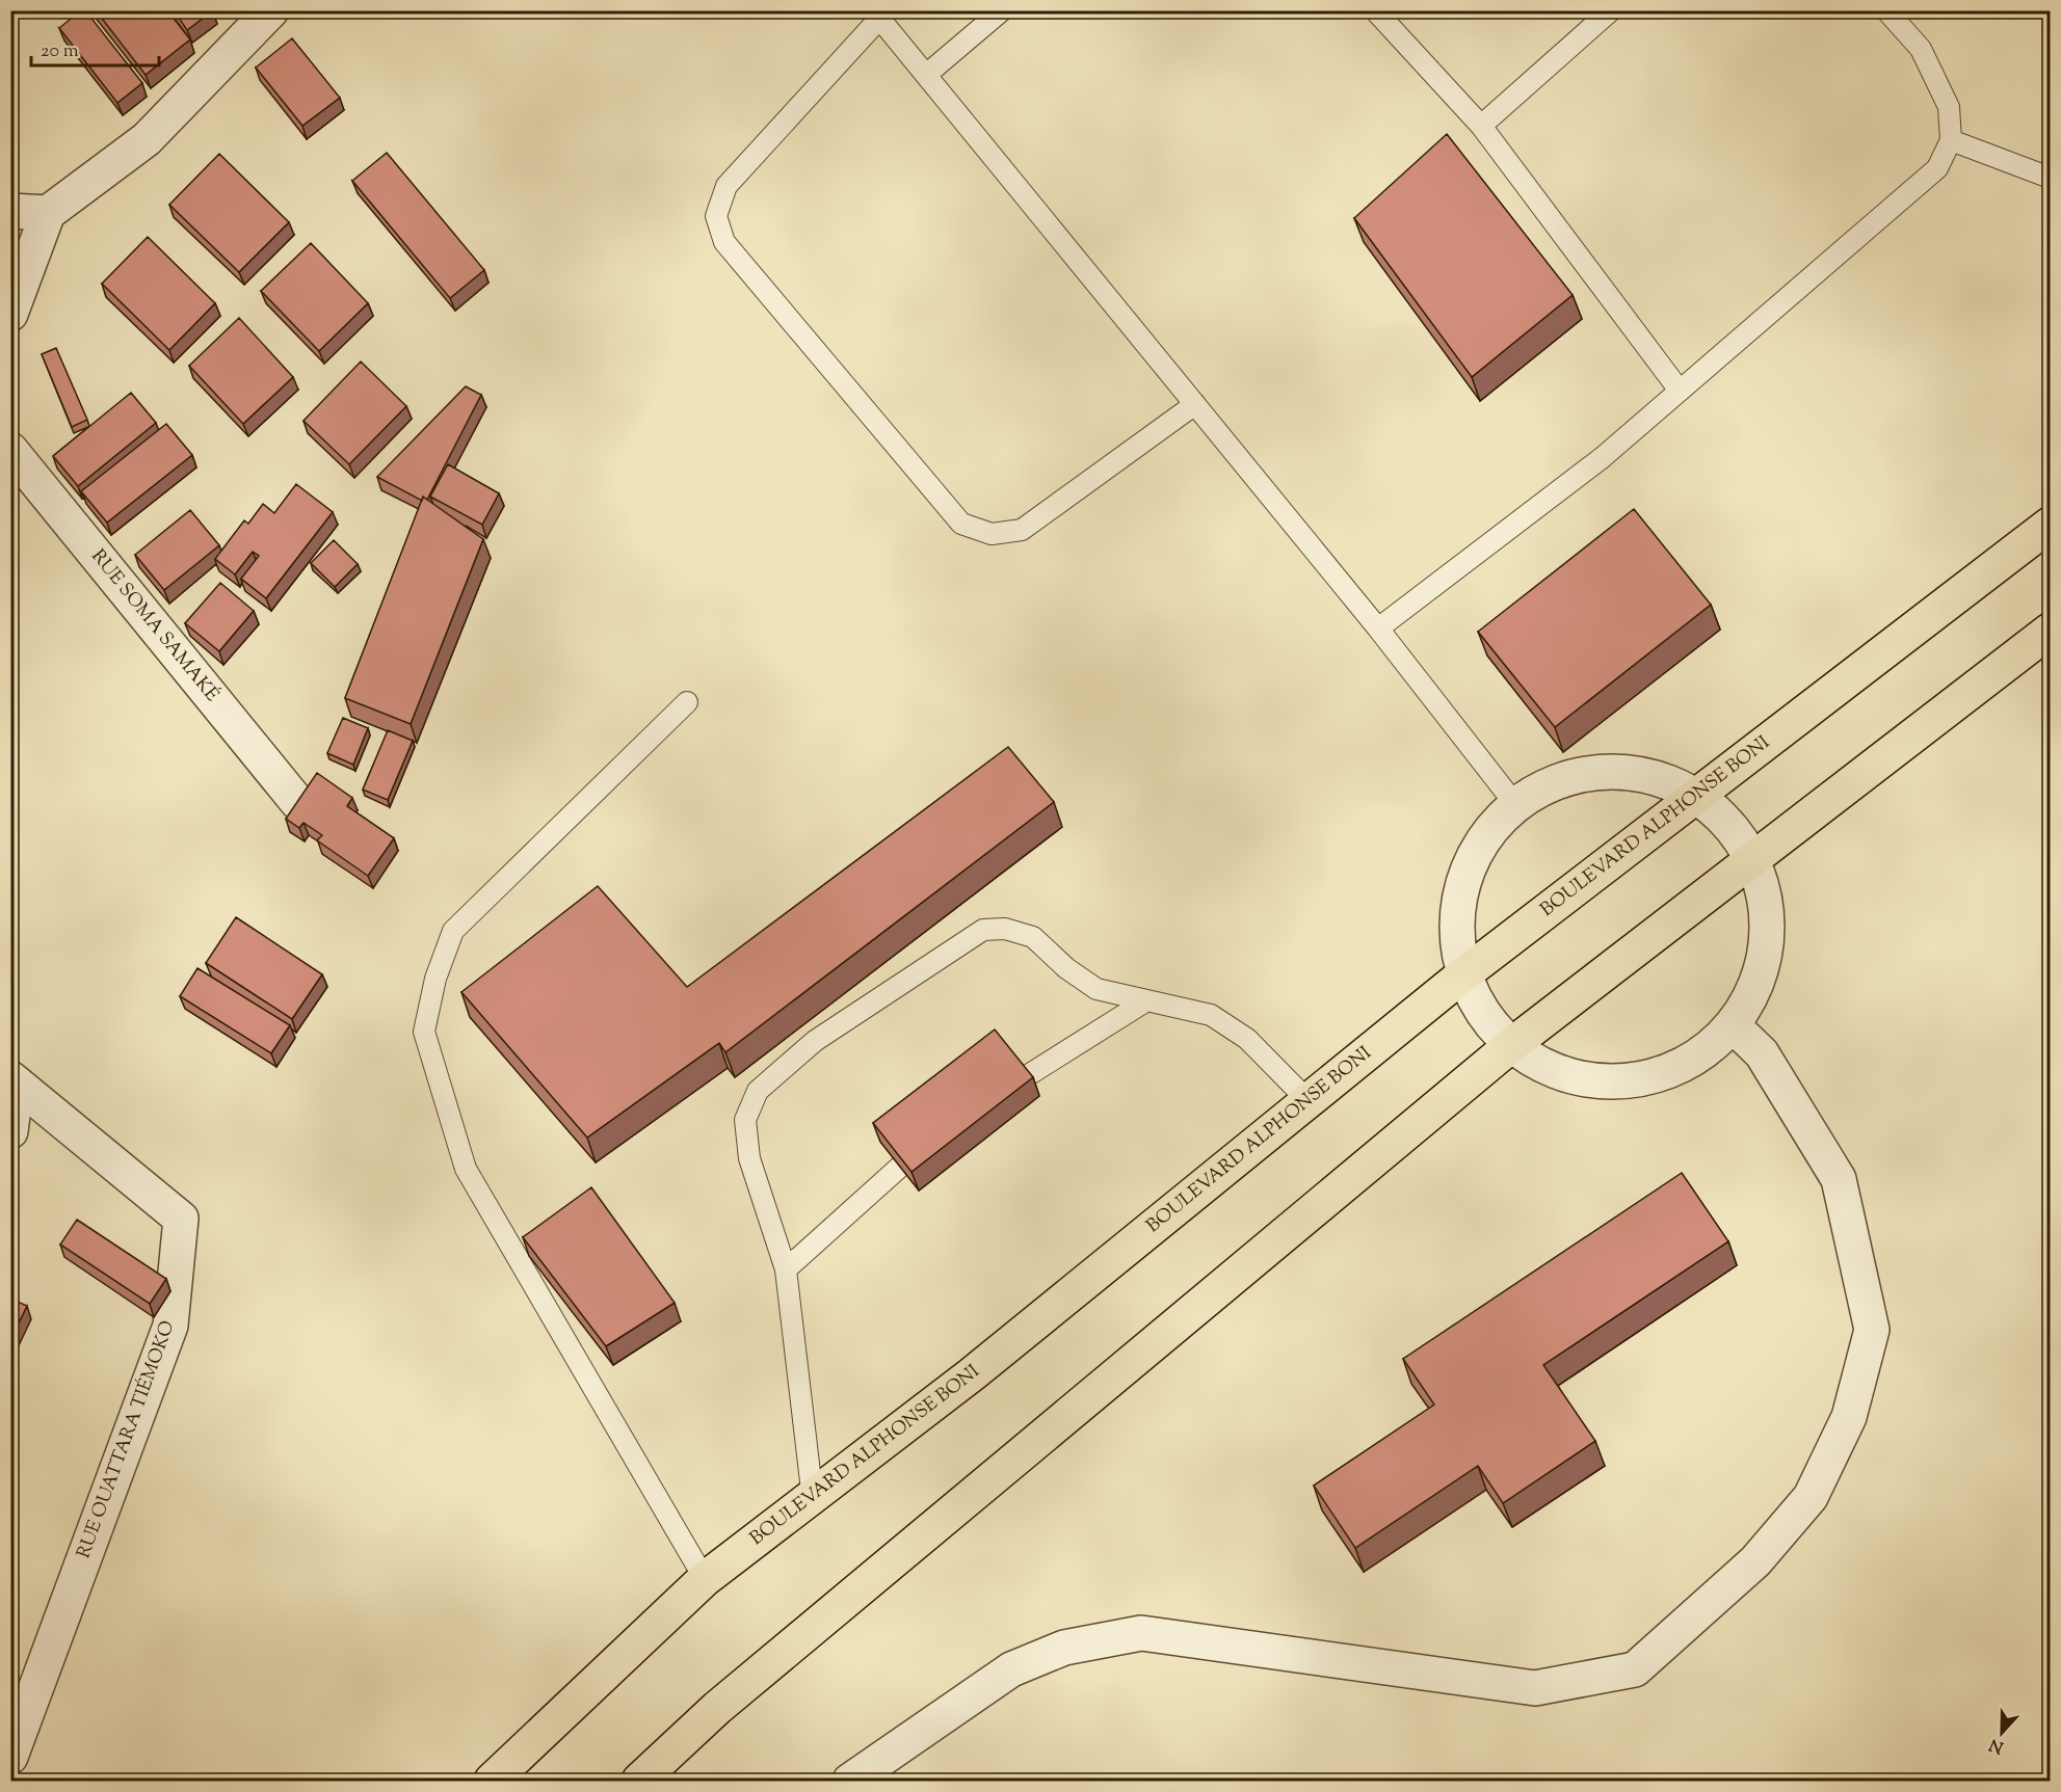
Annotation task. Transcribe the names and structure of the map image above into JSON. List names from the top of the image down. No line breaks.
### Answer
{"streets":{"main road":["BOULEVARD ALPHONSE BONI"],"street":["RUE SOMA SAMAKÉ","RUE OUATTARA TIÉMOKO"]},"scale_bar":"20 m","north":"bottom"}
